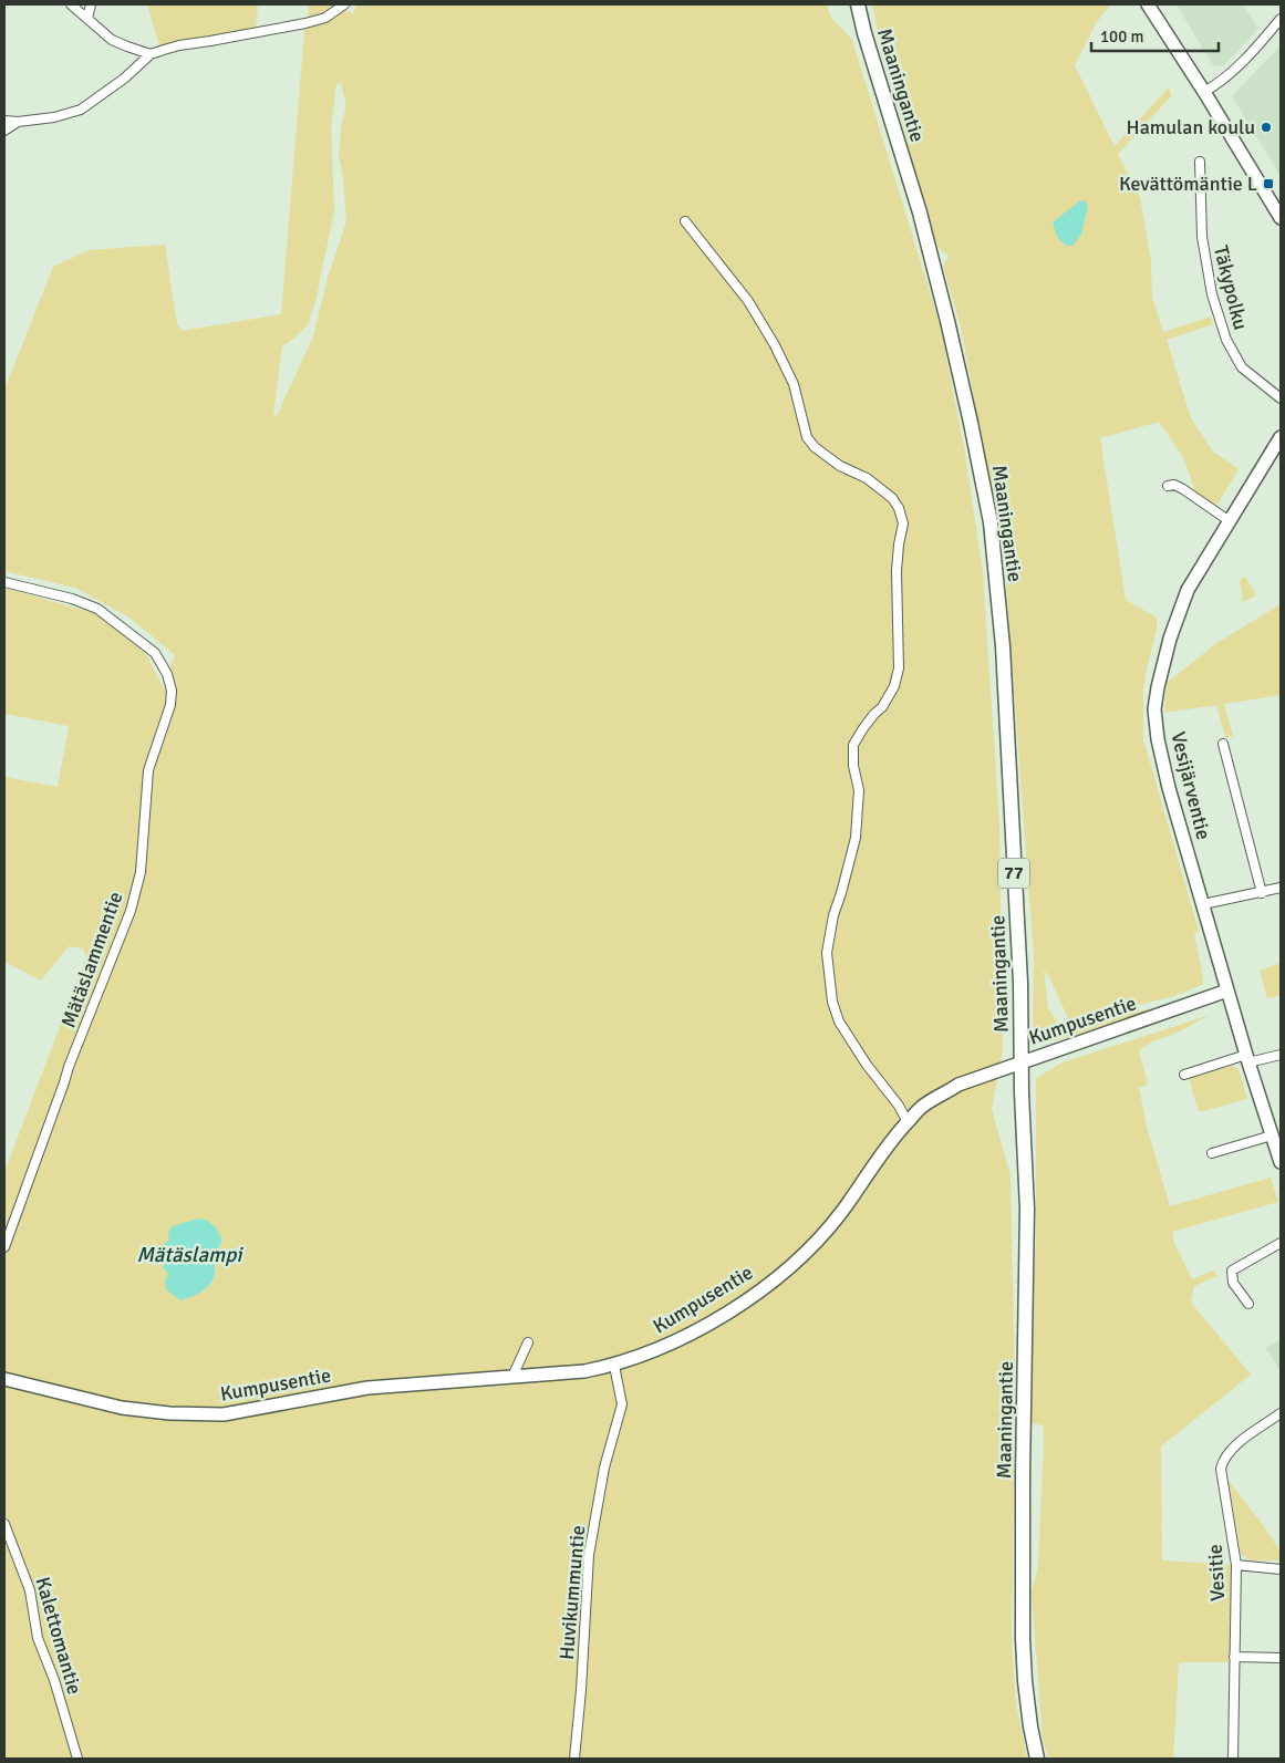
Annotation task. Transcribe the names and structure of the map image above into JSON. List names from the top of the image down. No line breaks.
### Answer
{"streets":{"main road":["Maaningantie","77"],"street":["Täkypolku","Vesijärventie","Mätäslammentie","Kumpusentie","Vesitie","Huvikummuntie","Kalettomantie"]},"crossings":[["Maaningantie","Kumpusentie"],["Vesijärventie","Kumpusentie"],["Kumpusentie","Huvikummuntie"]],"water":["Mätäslampi"],"places":{"other":["Hamulan koulu"],"transit":["Kevättömäntie L"]},"scale_bar":"100 m"}
